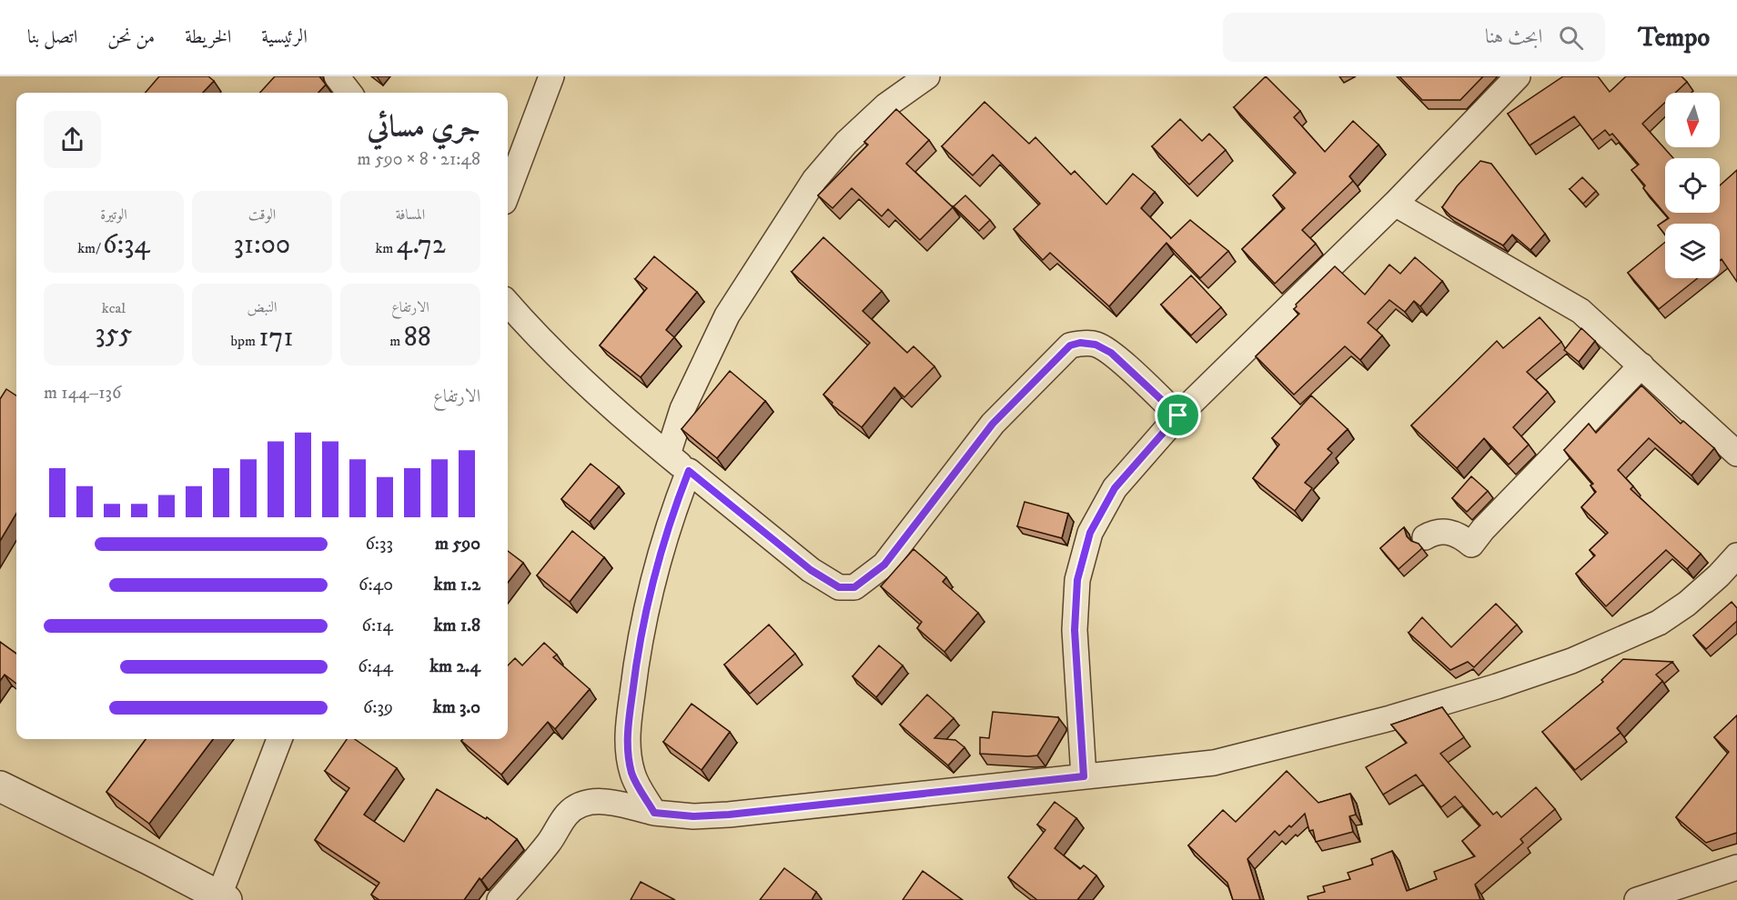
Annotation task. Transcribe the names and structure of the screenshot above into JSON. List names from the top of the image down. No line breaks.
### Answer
{"north":"bottom","page":{"header":"Tempo","search":"ابحث هنا","nav":["الرئيسية","الخريطة","من نحن","اتصل بنا"],"heading":["جري مسائي","21:48 · 8 × 590 m"],"stats":[["المسافة","4.72 km"],["الوقت","31:00"],["الوتيرة","6:34 /km"],["الارتفاع","88 m"],["النبض","171 bpm"],["kcal","355"]],"chart":["الارتفاع","136–144 m"],"list":[{"name":"590 m","note":"6:33"},{"name":"1.2 km","note":"6:40"},{"name":"1.8 km","note":"6:14"},{"name":"2.4 km","note":"6:44"},{"name":"3.0 km","note":"6:39"}]}}
